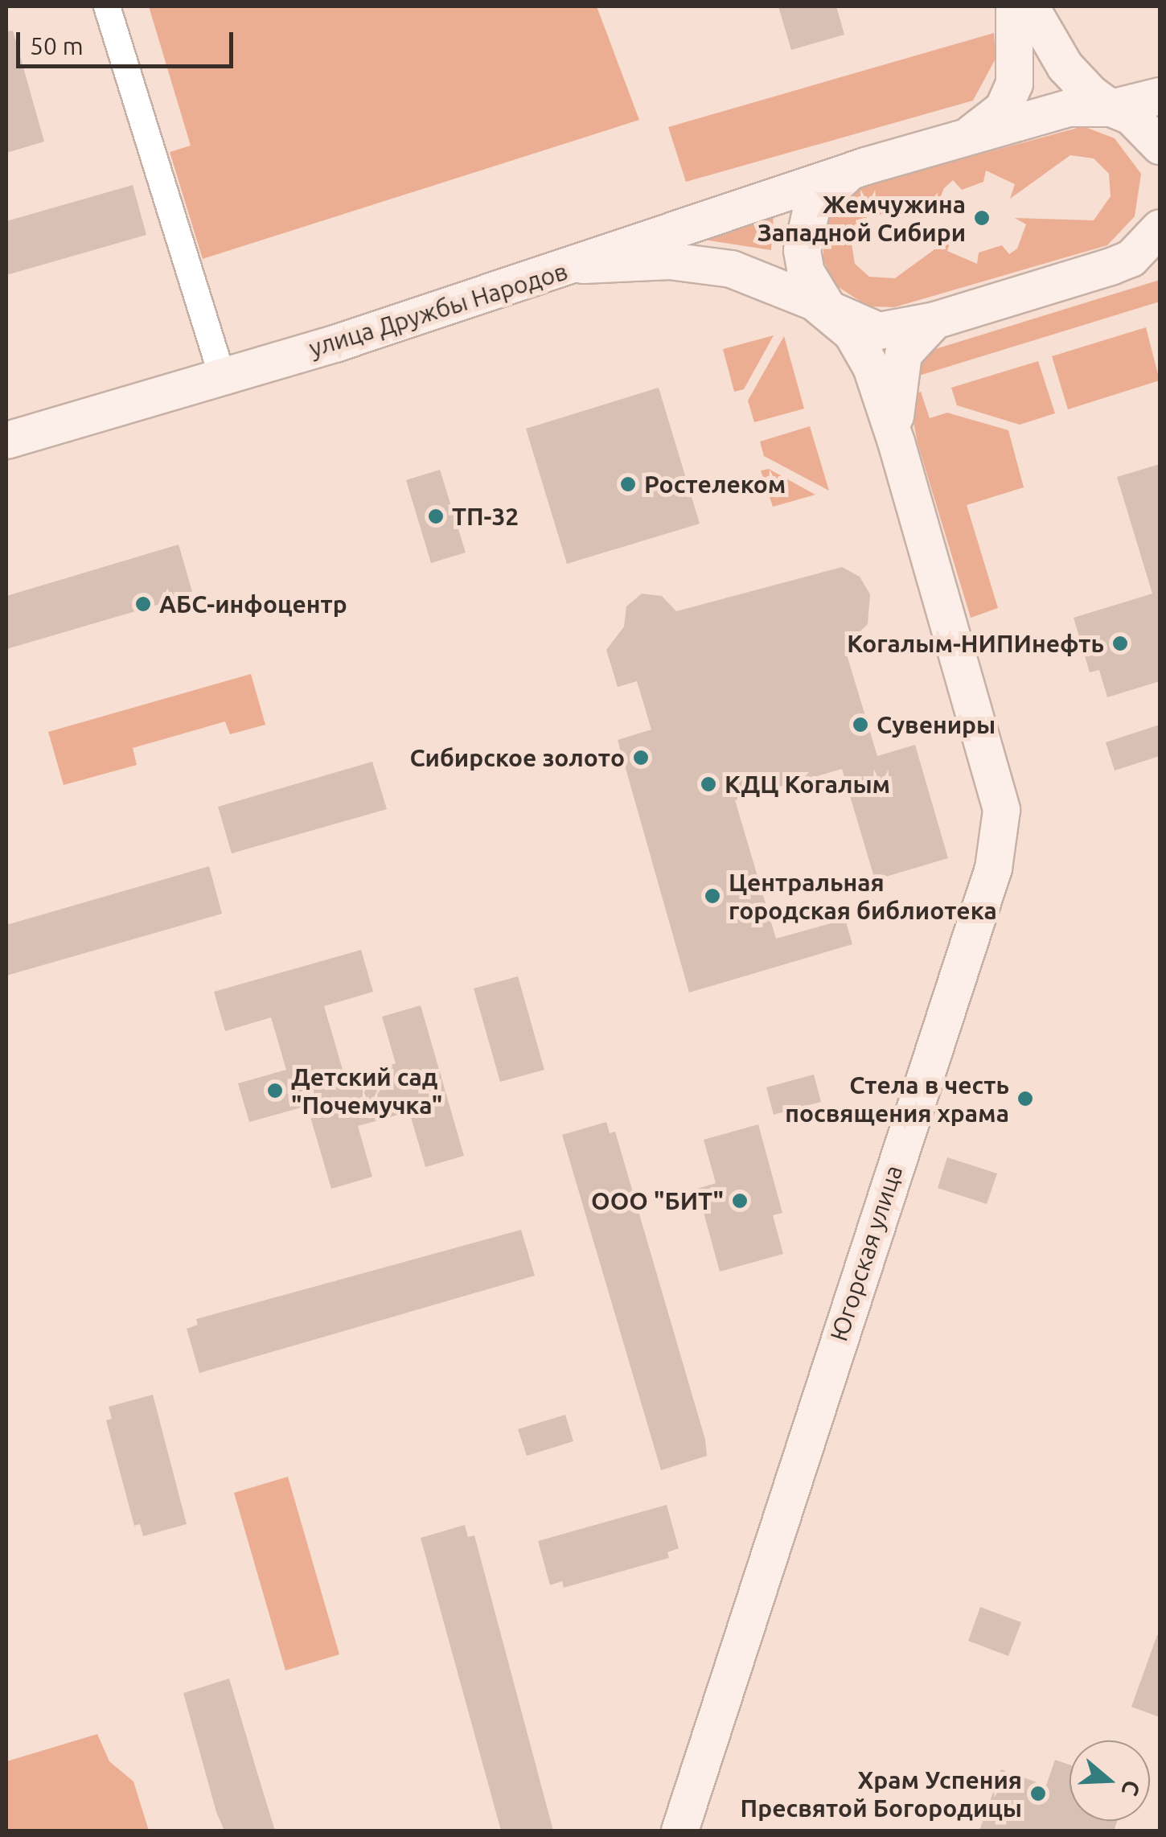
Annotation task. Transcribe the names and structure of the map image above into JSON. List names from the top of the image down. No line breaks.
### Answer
{"streets":{"main road":["улица Дружбы Народов","Югорская улица"]},"crossings":[["улица Дружбы Народов","Югорская улица"]],"places":["Жемчужина Западной Сибири","Ростелеком","ТП-32","АБС-инфоцентр","Когалым-НИПИнефть","Сувениры","Сибирское золото","КДЦ Когалым","Центральная городская библиотека","Детский сад \"Почемучка\"","Стела в честь посвящения храма","ООО \"БИТ\"","Храм Успения Пресвятой Богородицы"],"scale_bar":"50 m","north":"right"}
